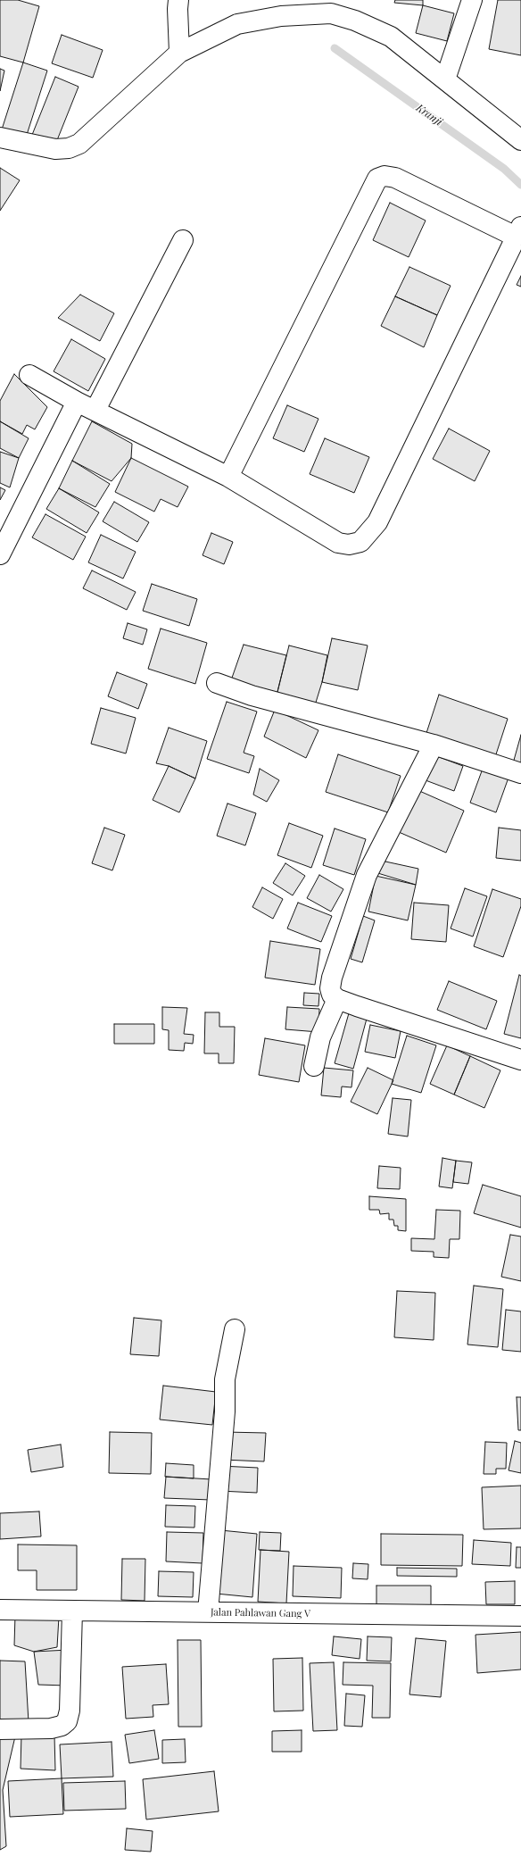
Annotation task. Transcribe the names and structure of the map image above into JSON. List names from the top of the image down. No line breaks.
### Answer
{"streets":{"street":["Jalan Pahlawan Gang V"]},"water":["Kranji"]}
